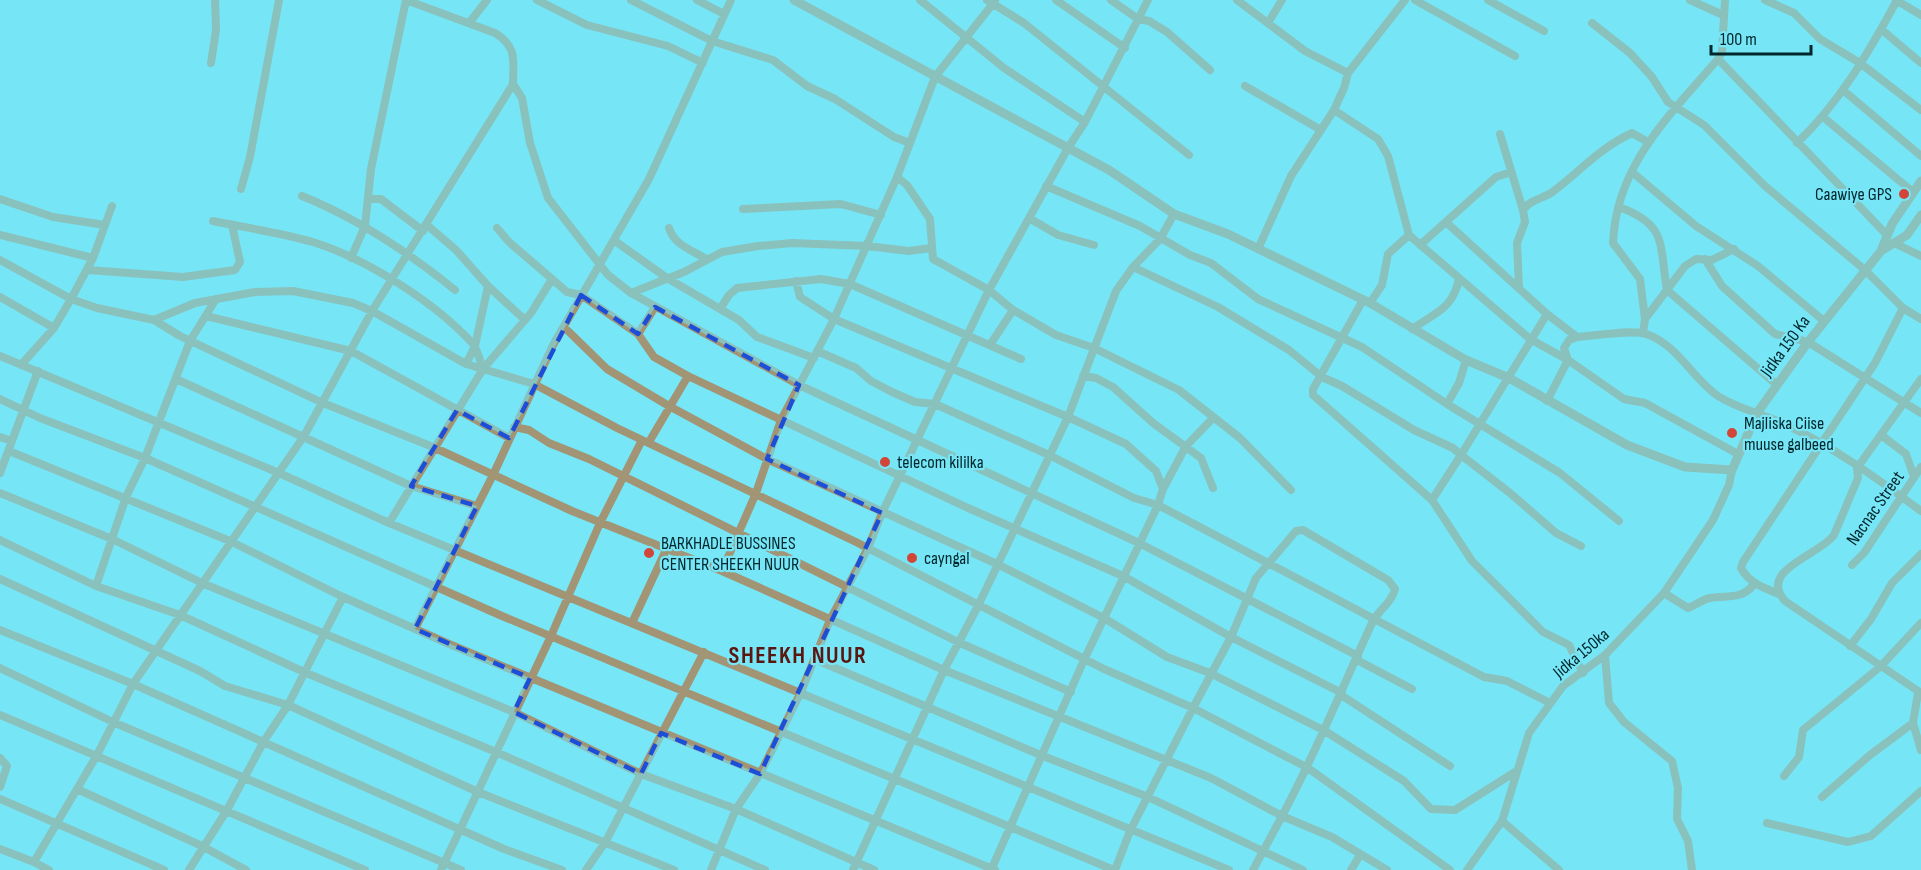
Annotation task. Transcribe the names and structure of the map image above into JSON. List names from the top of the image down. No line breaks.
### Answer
{"streets":{"street":["Jidka 150 Ka","Nacnac Street","Jidka 150ka"]},"crossings":[["Jidka 150 Ka","Jidka 150ka"]],"districts":["SHEEKH NUUR"],"places":["Caawiye GPS","Majliska Ciise muuse galbeed","telecom kililka","BARKHADLE BUSSINES CENTER SHEEKH NUUR","cayngal"],"scale_bar":"100 m"}
